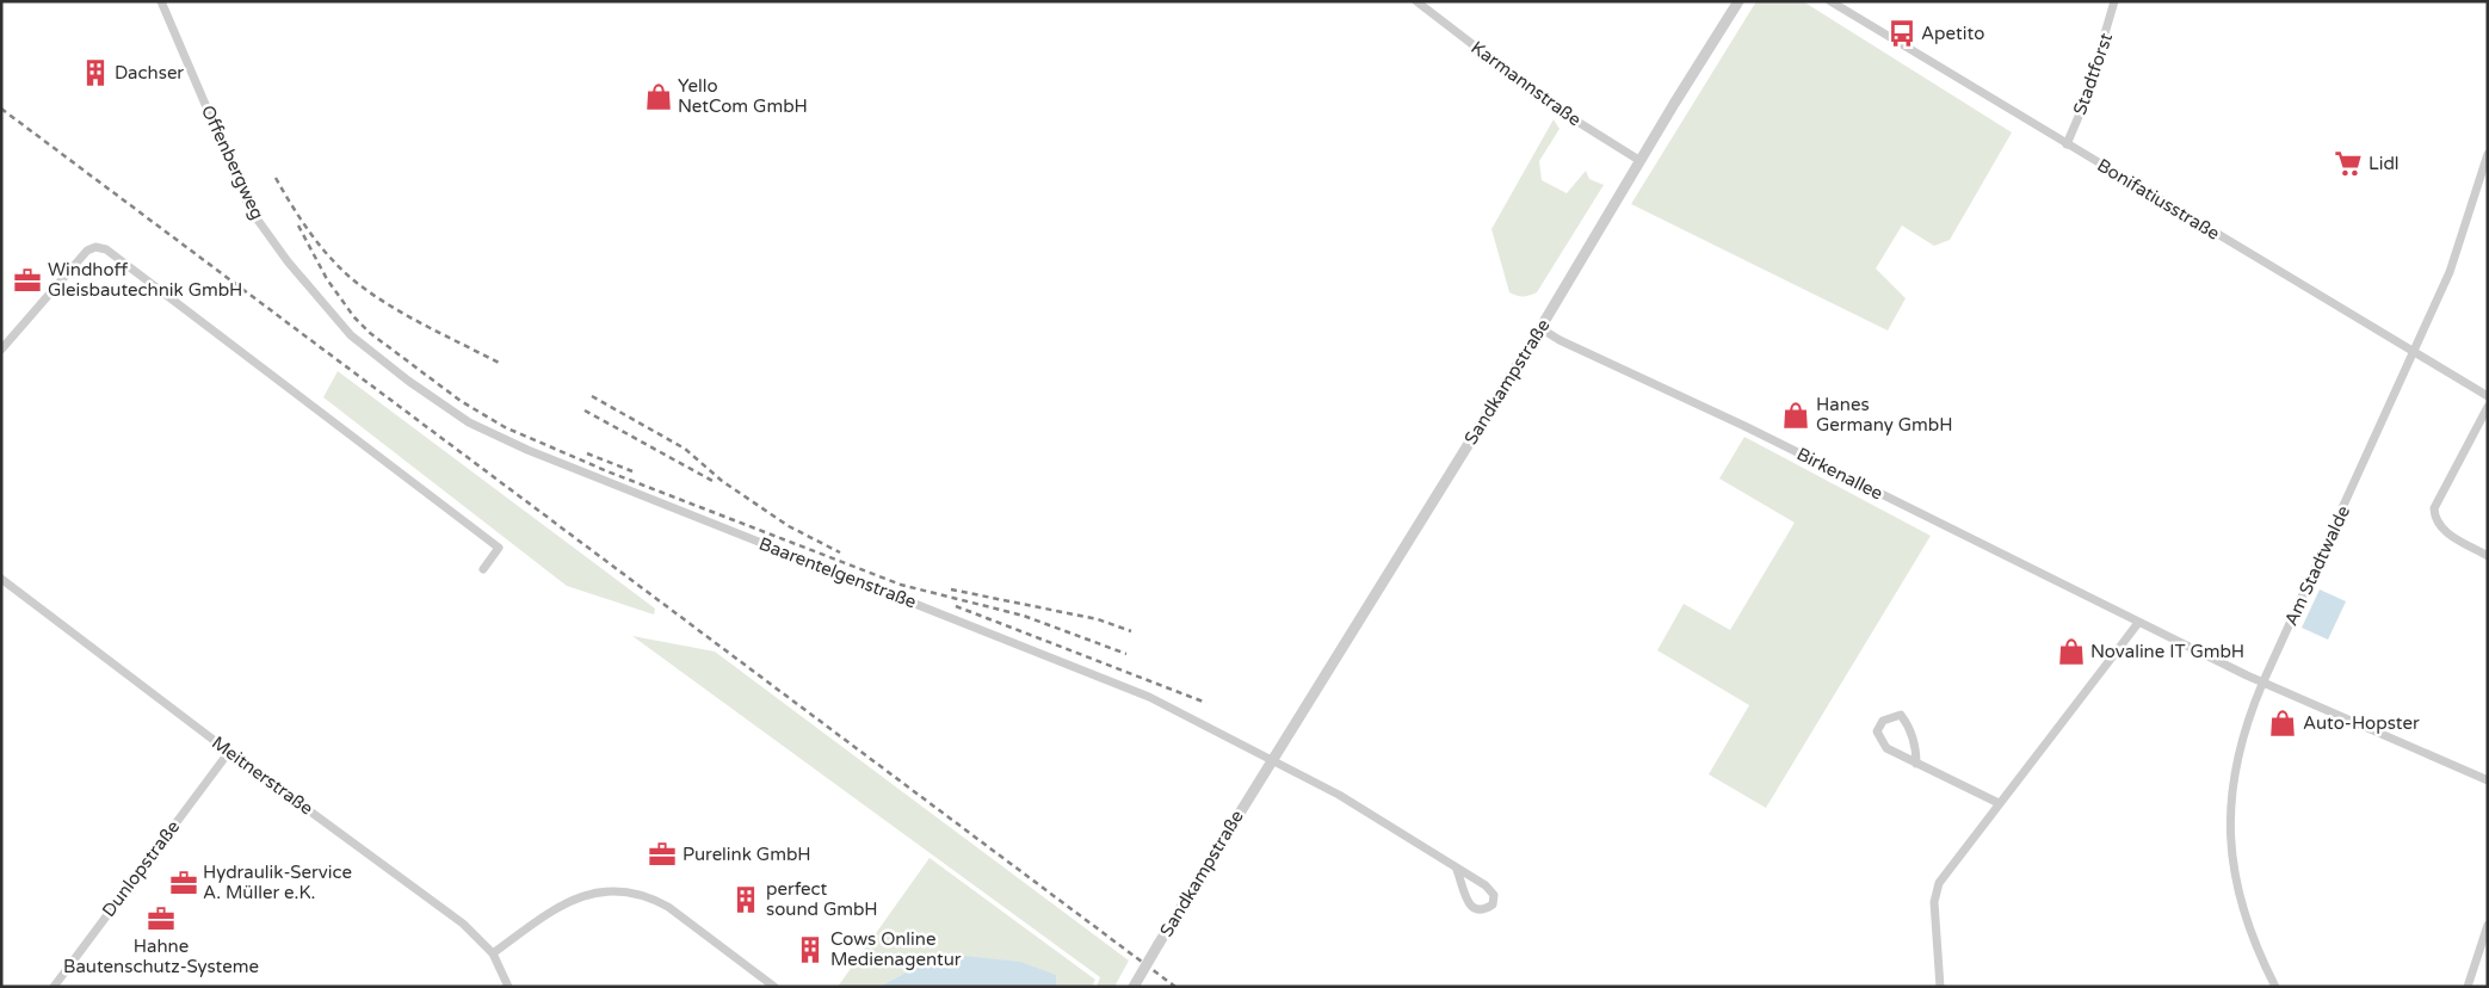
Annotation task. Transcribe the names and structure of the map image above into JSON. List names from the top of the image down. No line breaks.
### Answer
{"streets":{"street":["Stadtforst","Karmannstraße","Offenbergweg","Bonifatiusstraße","Sandkampstraße","Birkenallee","Am Stadtwalde","Baarentelgenstraße","Meitnerstraße","Dunlopstraße"]},"crossings":[["Stadtforst","Bonifatiusstraße"],["Karmannstraße","Sandkampstraße"],["Offenbergweg","Baarentelgenstraße"],["Bonifatiusstraße","Am Stadtwalde"],["Sandkampstraße","Birkenallee"],["Sandkampstraße","Baarentelgenstraße"],["Birkenallee","Am Stadtwalde"],["Meitnerstraße","Dunlopstraße"]],"places":{"bus stop":["Apetito"],"building":["Dachser","perfect sound GmbH","Cows Online Medienagentur"],"shop":["Yello NetCom GmbH","Hanes Germany GmbH","Novaline IT GmbH","Auto-Hopster"],"supermarket":["Lidl"],"office":["Windhoff Gleisbautechnik GmbH","Purelink GmbH","Hydraulik-Service A. Müller e.K.","Hahne Bautenschutz-Systeme"]}}
